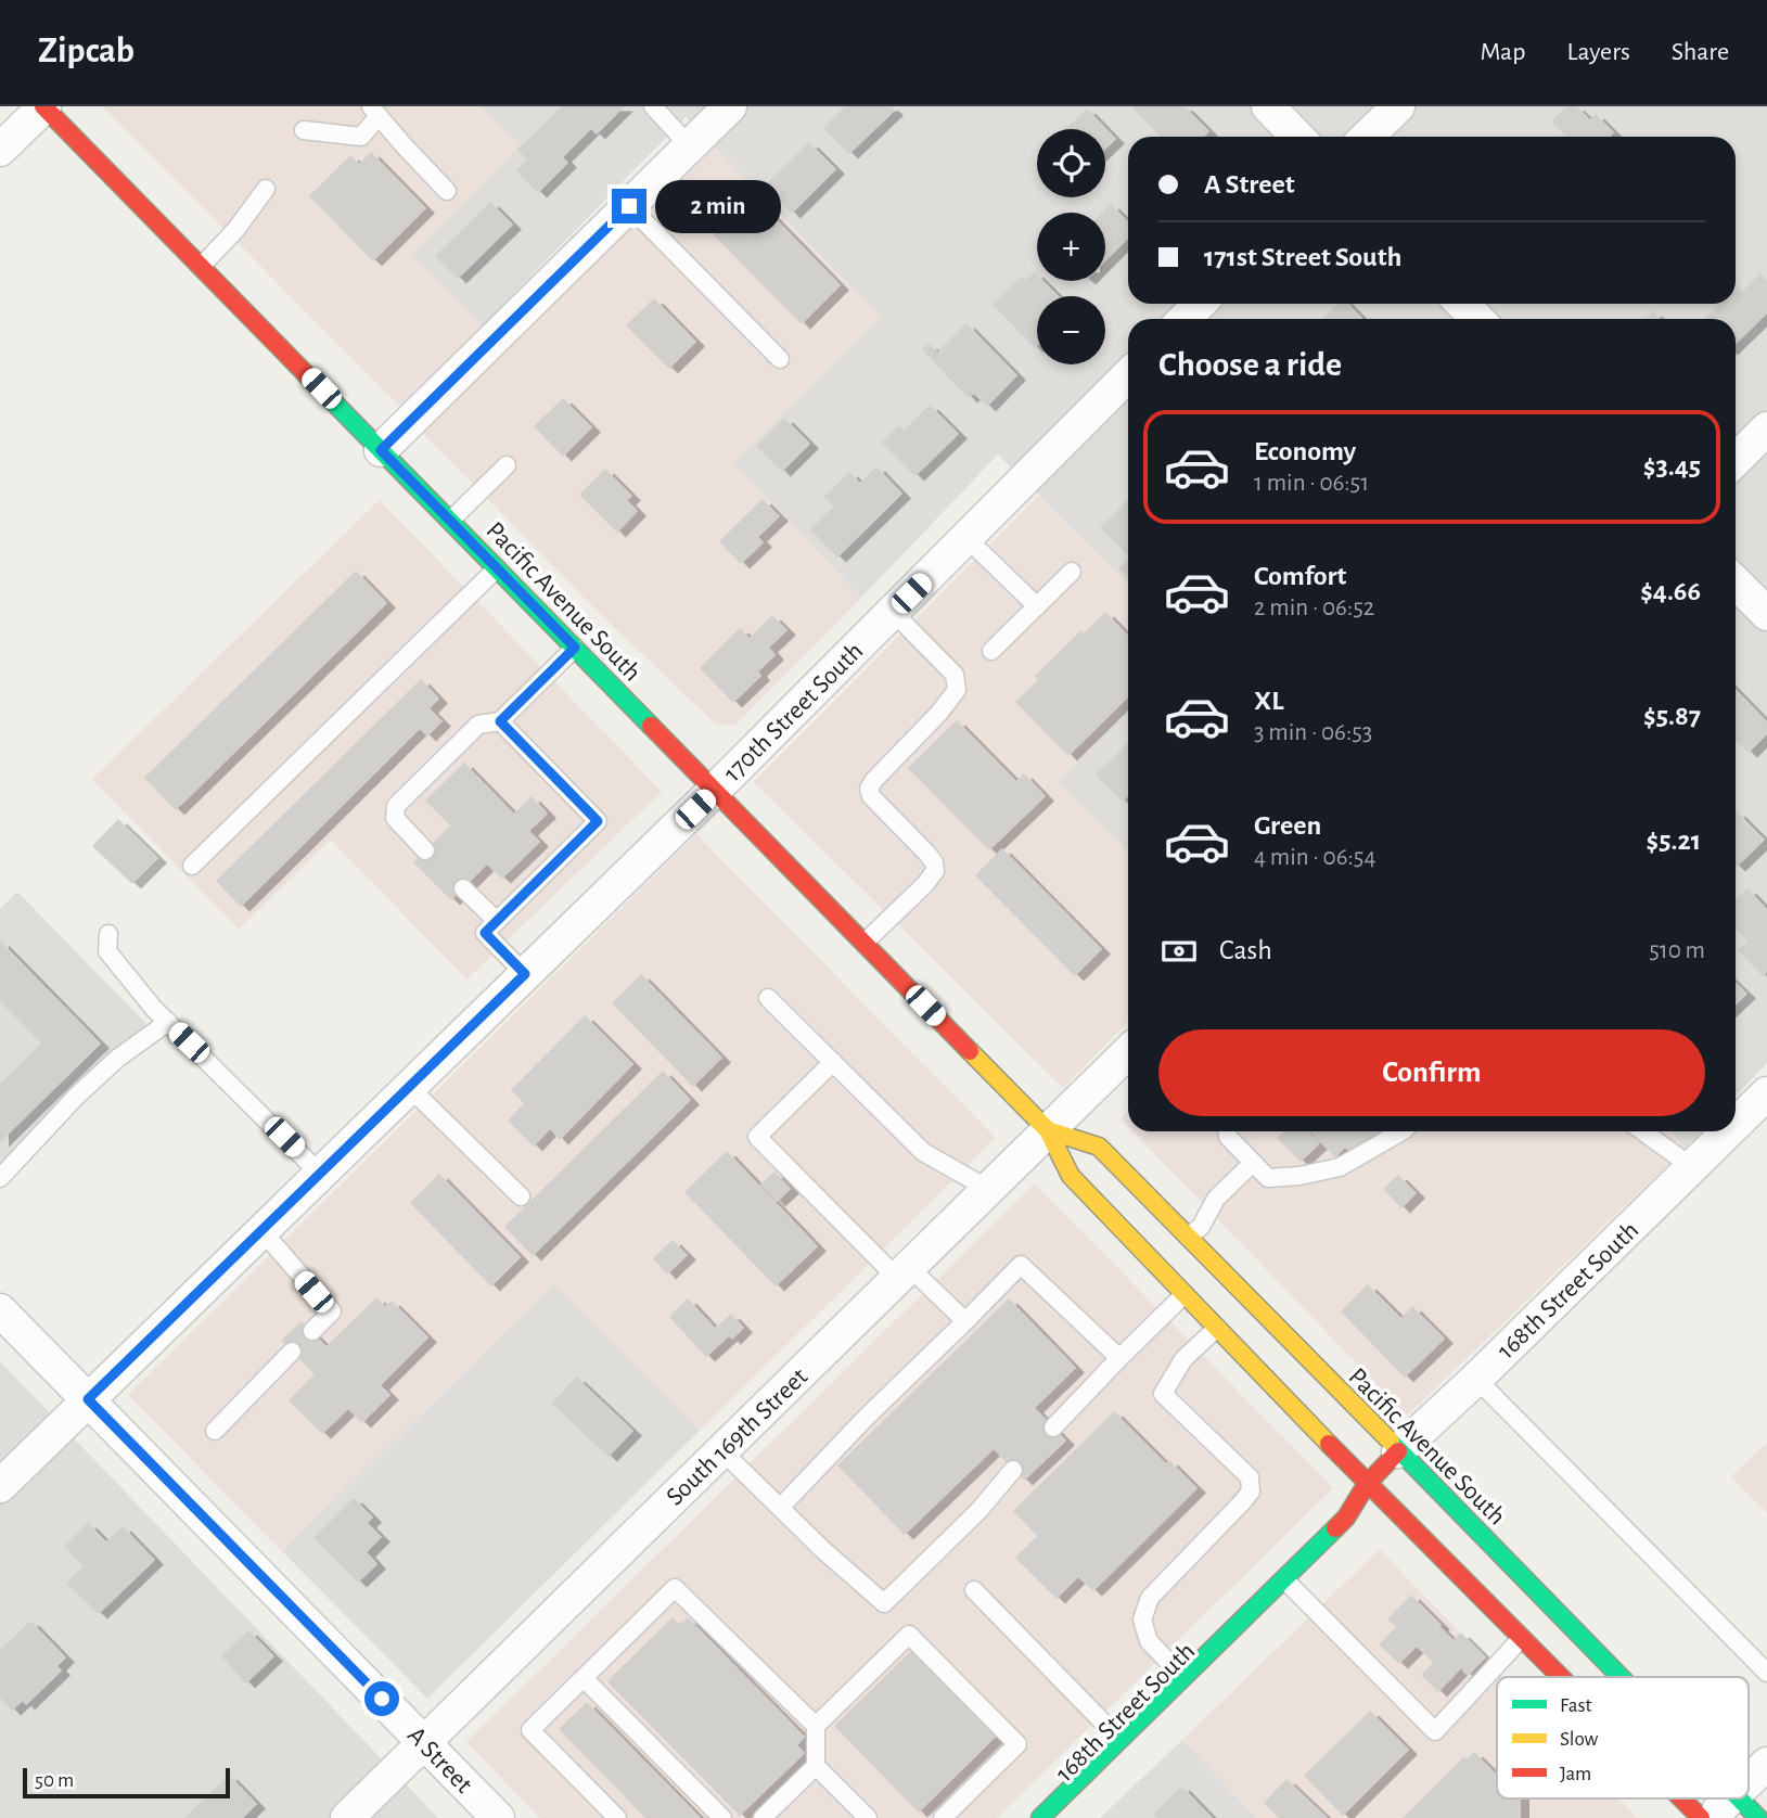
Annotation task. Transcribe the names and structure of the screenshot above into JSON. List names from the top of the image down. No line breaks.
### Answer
{"streets":{"main road":["Pacific Avenue South","168th Street South"],"street":["170th Street South","South 169th Street","A Street"]},"crossings":[["Pacific Avenue South","170th Street South"],["Pacific Avenue South","168th Street South"],["Pacific Avenue South","South 169th Street"],["170th Street South","A Street"],["South 169th Street","A Street"]],"legend":["Fast","Slow","Jam"],"scale_bar":"50 m","page":{"header":"Zipcab","nav":["Map","Layers","Share"],"map_buttons":["+","−"],"banner":["A Street","171st Street South"],"bubble":"2 min","heading":"Choose a ride","list":[{"name":"Economy","note":"1 min · 06:51","value":"$3.45"},{"name":"Comfort","note":"2 min · 06:52","value":"$4.66"},{"name":"XL","note":"3 min · 06:53","value":"$5.87"},{"name":"Green","note":"4 min · 06:54","value":"$5.21"}],"pay":["Cash","510 m"],"buttons":"Confirm","scale":"50 m"}}
